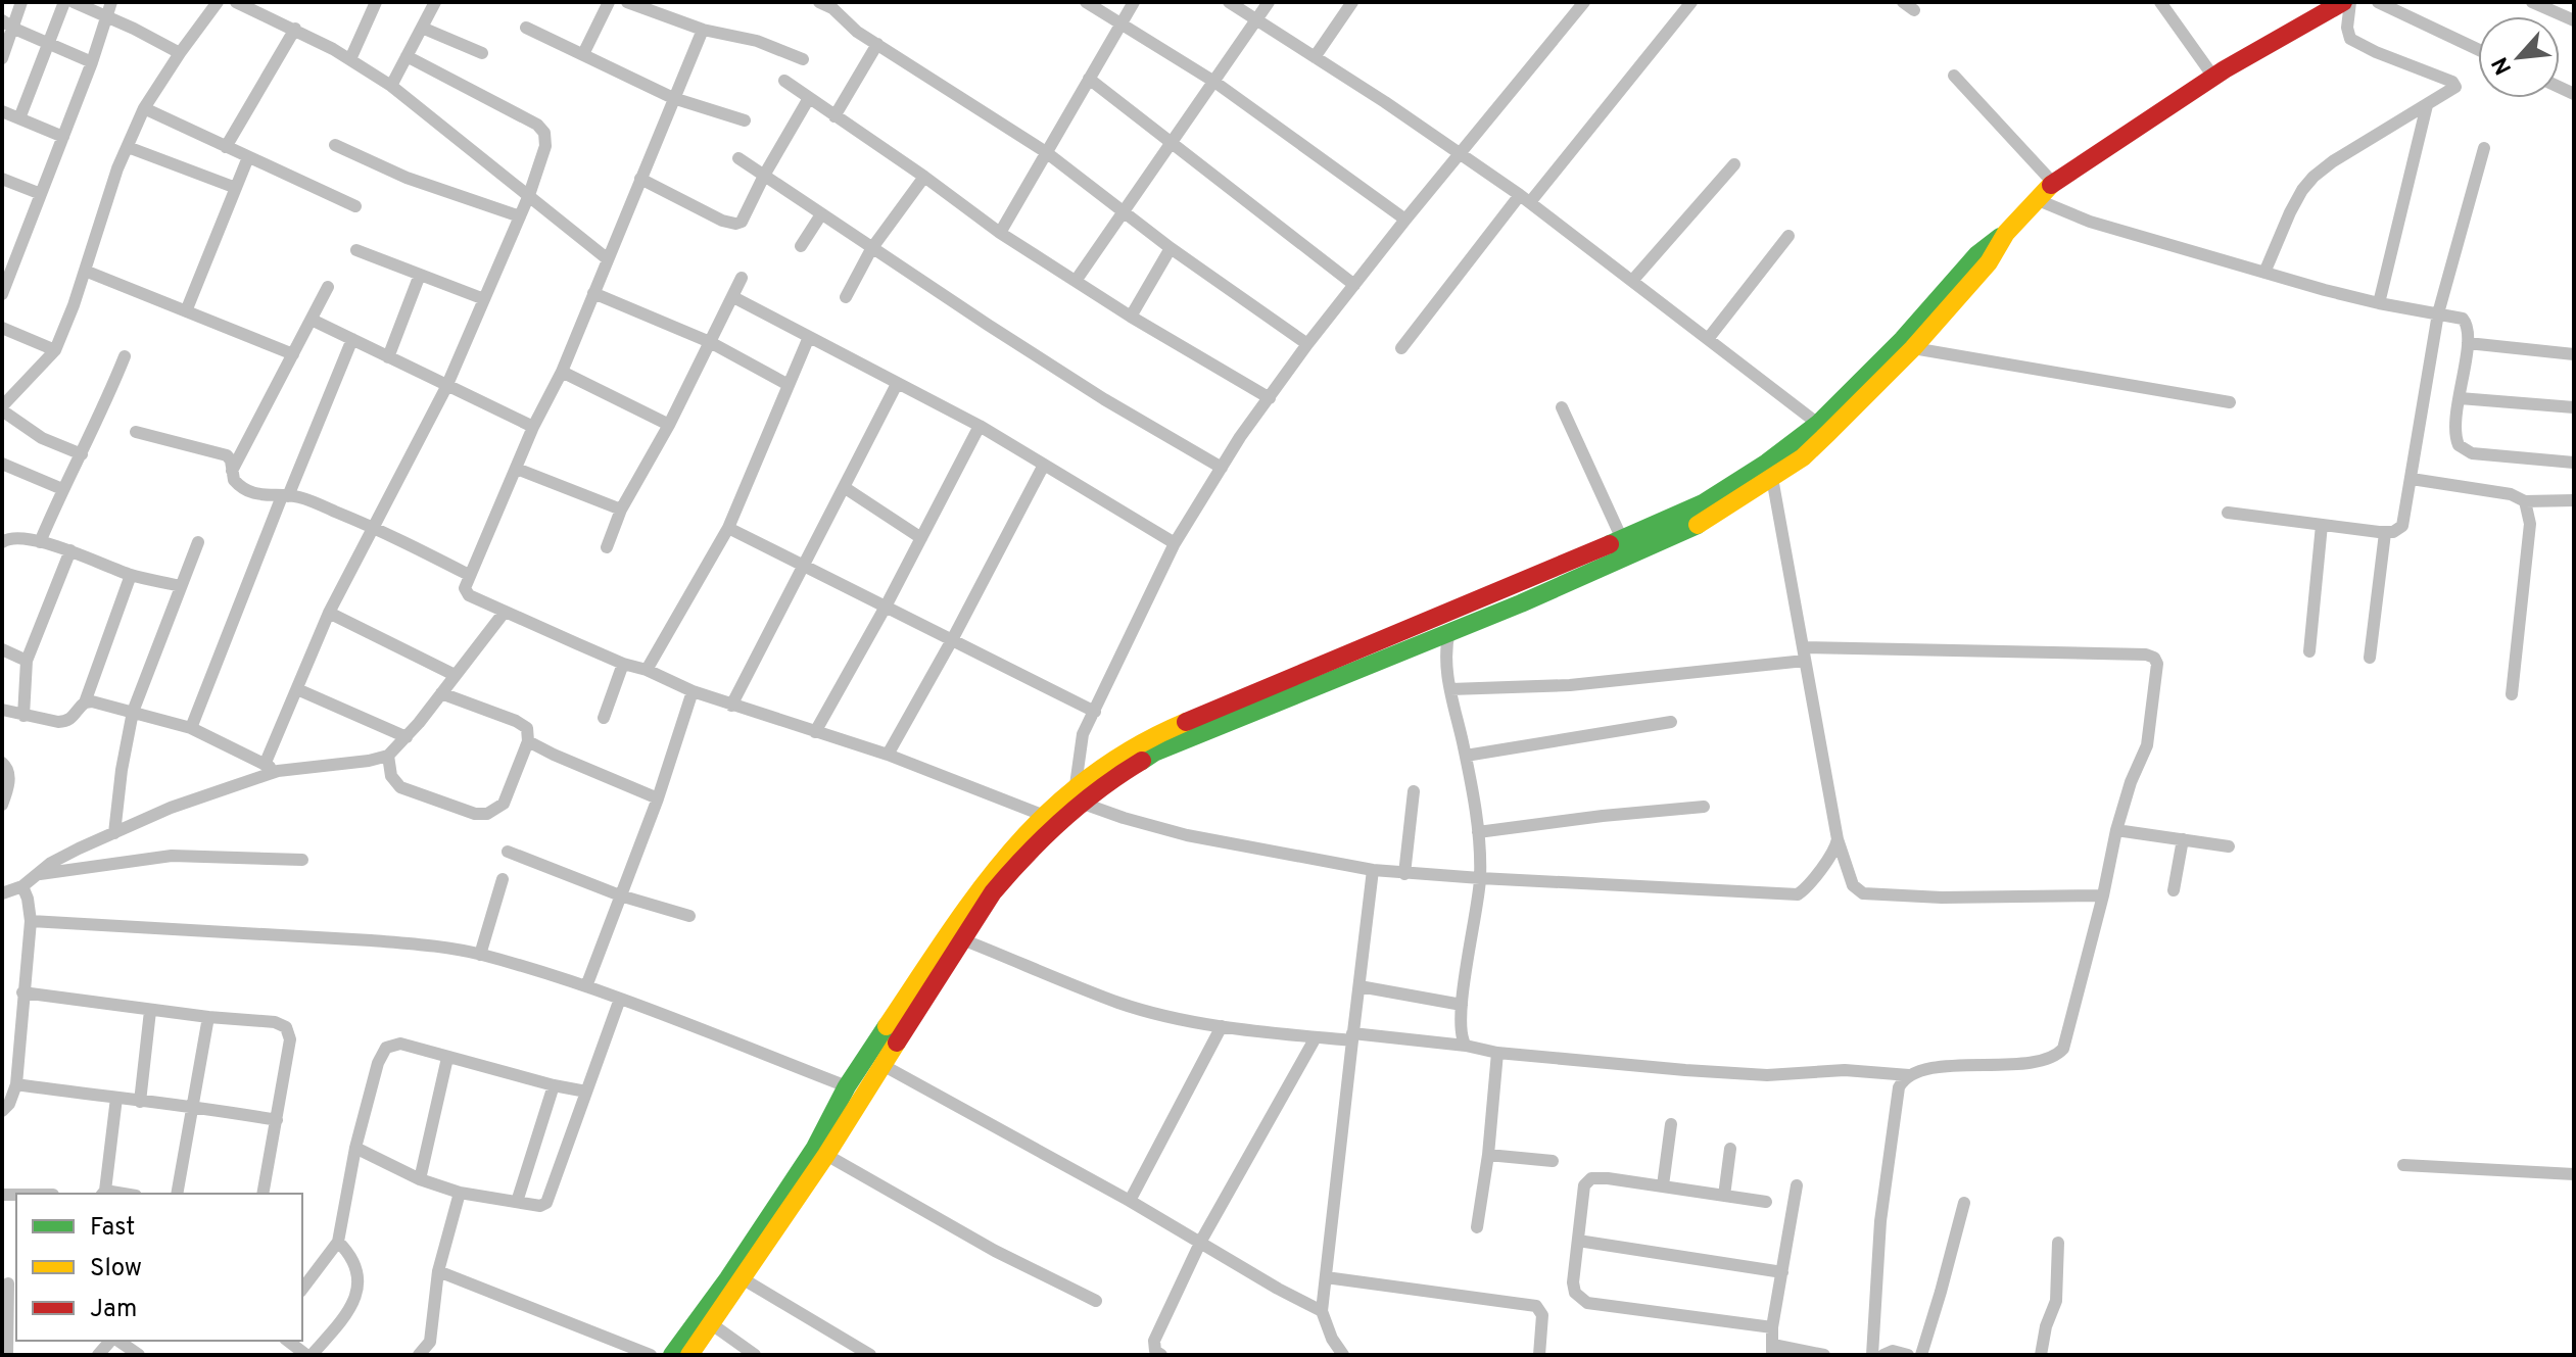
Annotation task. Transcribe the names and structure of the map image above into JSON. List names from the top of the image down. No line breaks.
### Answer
{"legend":["Fast","Slow","Jam"],"north":"bottom left"}
